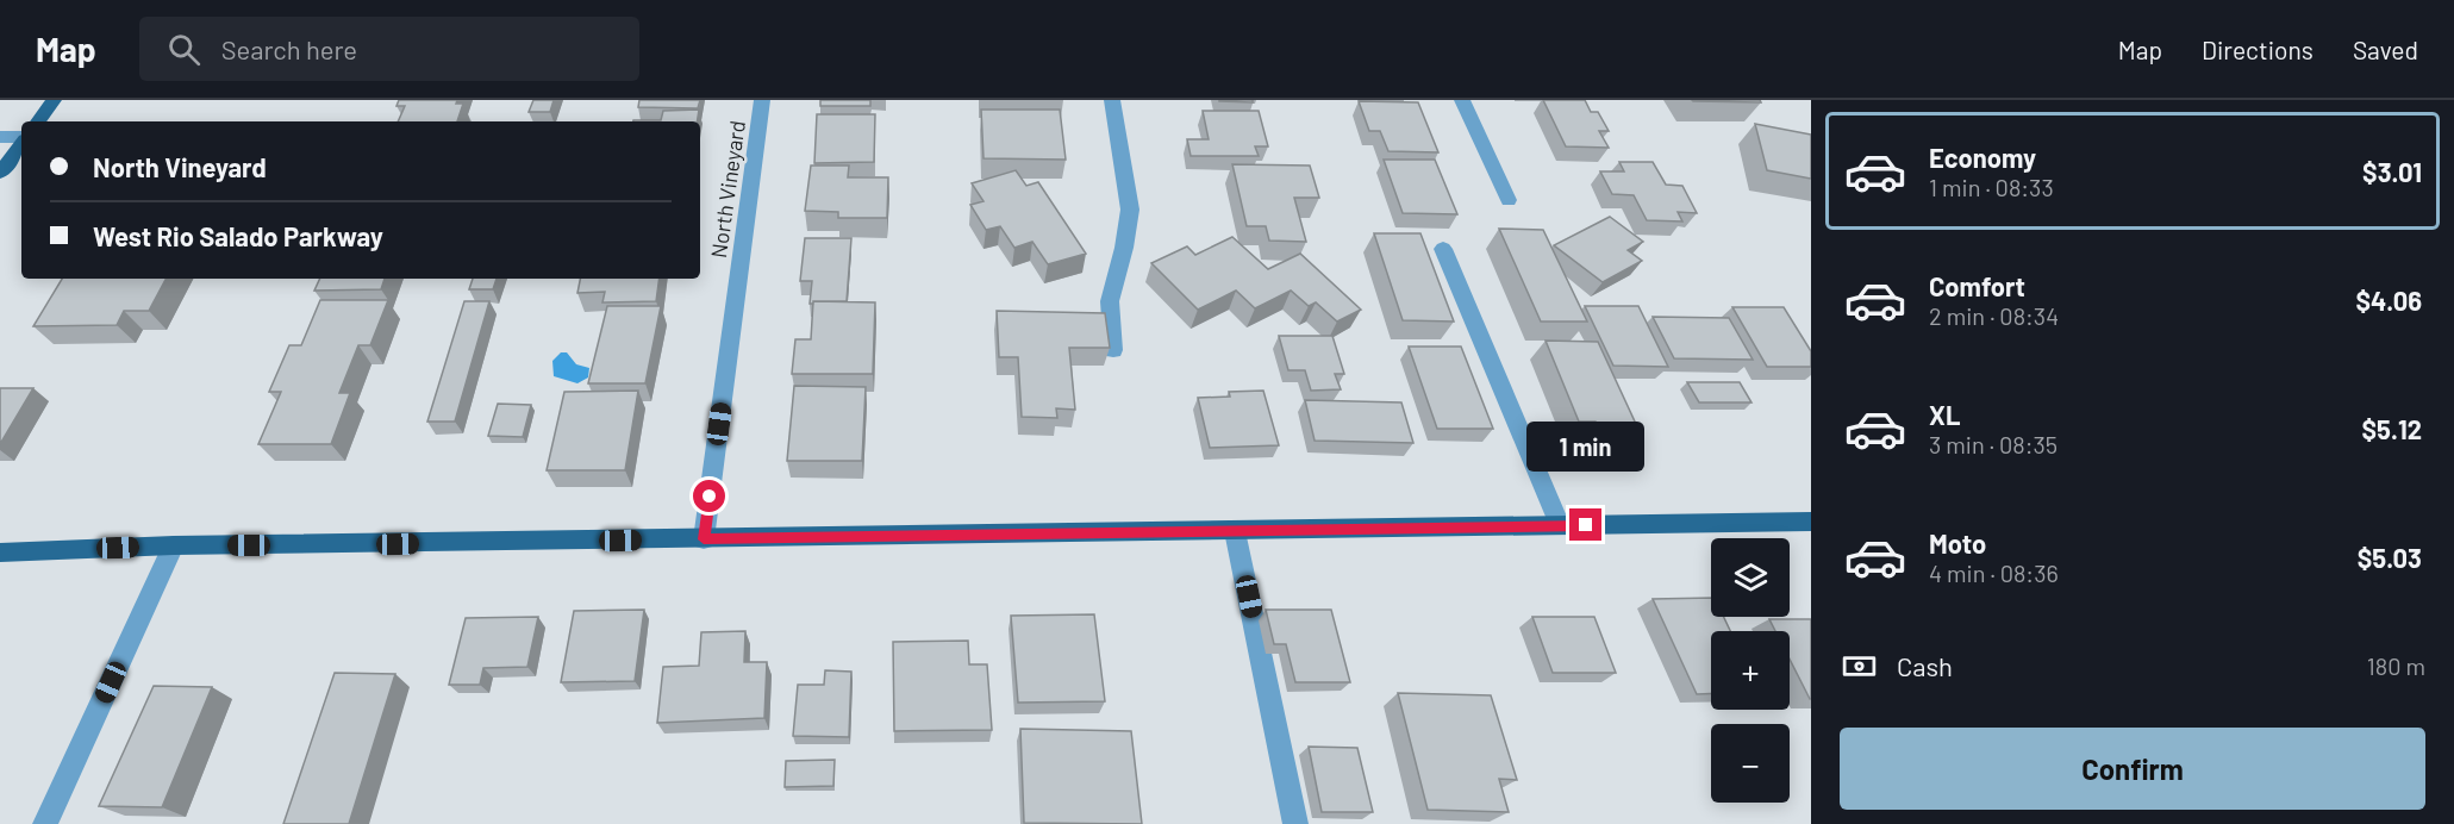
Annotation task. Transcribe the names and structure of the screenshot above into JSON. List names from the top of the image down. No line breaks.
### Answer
{"streets":{"street":["North Vineyard"]},"page":{"header":"Map","search":"Search here","nav":["Map","Directions","Saved"],"list":[{"name":"Economy","note":"1 min · 08:33","value":"$3.01"},{"name":"Comfort","note":"2 min · 08:34","value":"$4.06"},{"name":"XL","note":"3 min · 08:35","value":"$5.12"},{"name":"Moto","note":"4 min · 08:36","value":"$5.03"}],"banner":["North Vineyard","West Rio Salado Parkway"],"bubble":"1 min","map_buttons":["+","−"],"pay":["Cash","180 m"],"buttons":"Confirm"}}
